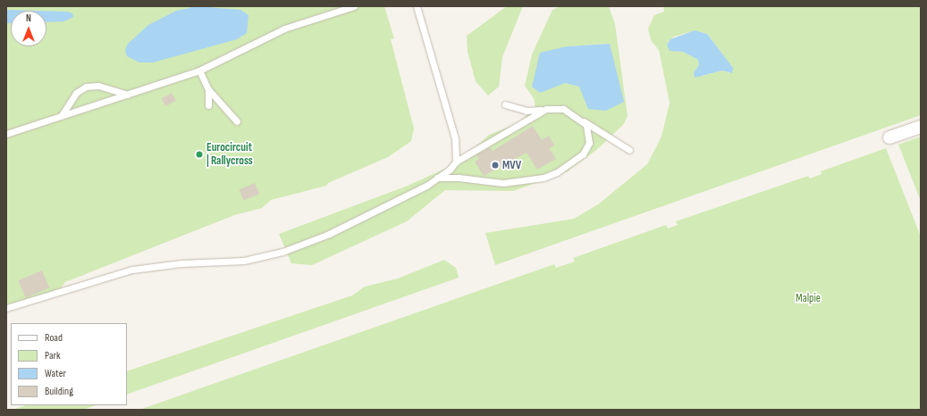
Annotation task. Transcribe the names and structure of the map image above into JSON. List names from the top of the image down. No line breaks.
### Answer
{"parks":["Malpie"],"places":["Eurocircuit | Rallycross","MVV"],"legend":["Road","Park","Water","Building"],"north":"top"}
